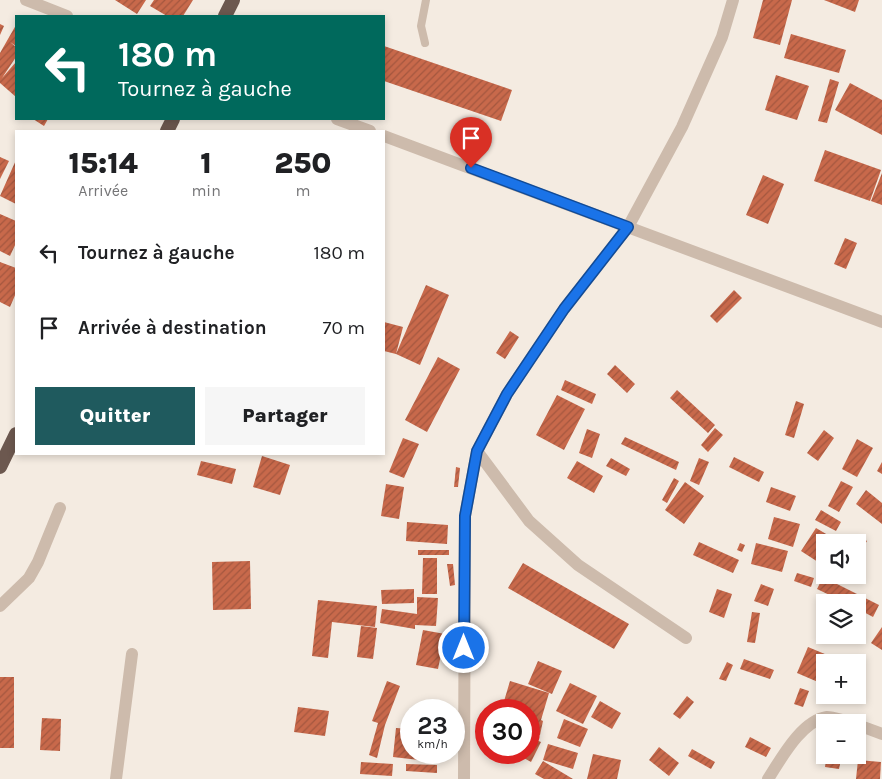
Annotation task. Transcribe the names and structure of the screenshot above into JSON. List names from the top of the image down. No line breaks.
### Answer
{"page":{"turn":["180 m","Tournez à gauche"],"eta":["15:14","Arrivée","1","min","250","m"],"list":[{"name":"Tournez à gauche","value":"180 m"},{"name":"Arrivée à destination","value":"70 m"}],"buttons":["Quitter","Partager"],"map_buttons":["+","−"],"speed":"23 km/h","limit":"30"}}
